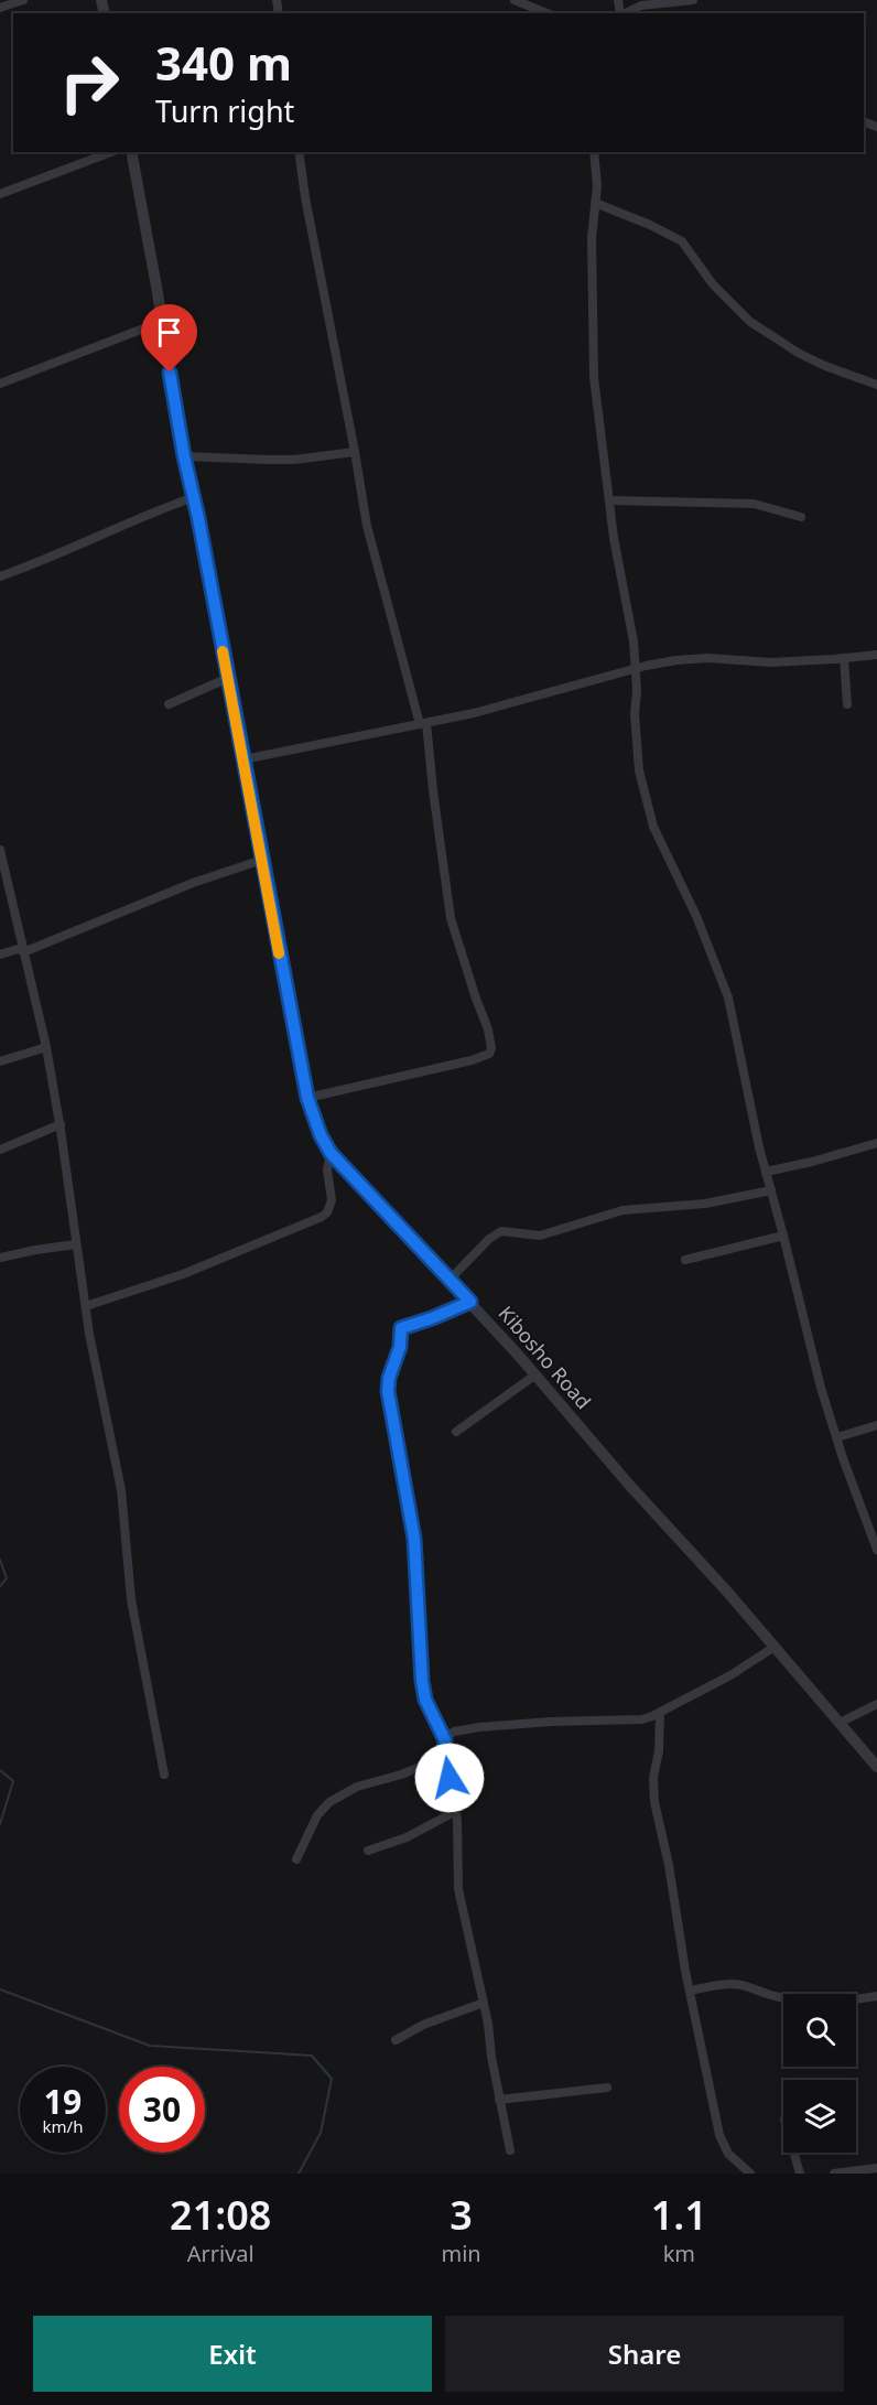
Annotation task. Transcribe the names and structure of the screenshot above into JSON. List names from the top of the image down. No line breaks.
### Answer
{"streets":{"street":["Kibosho Road"]},"page":{"turn":["340 m","Turn right"],"speed":"19 km/h","limit":"30","eta":["21:08","Arrival","3","min","1.1","km"],"buttons":["Exit","Share"]}}
